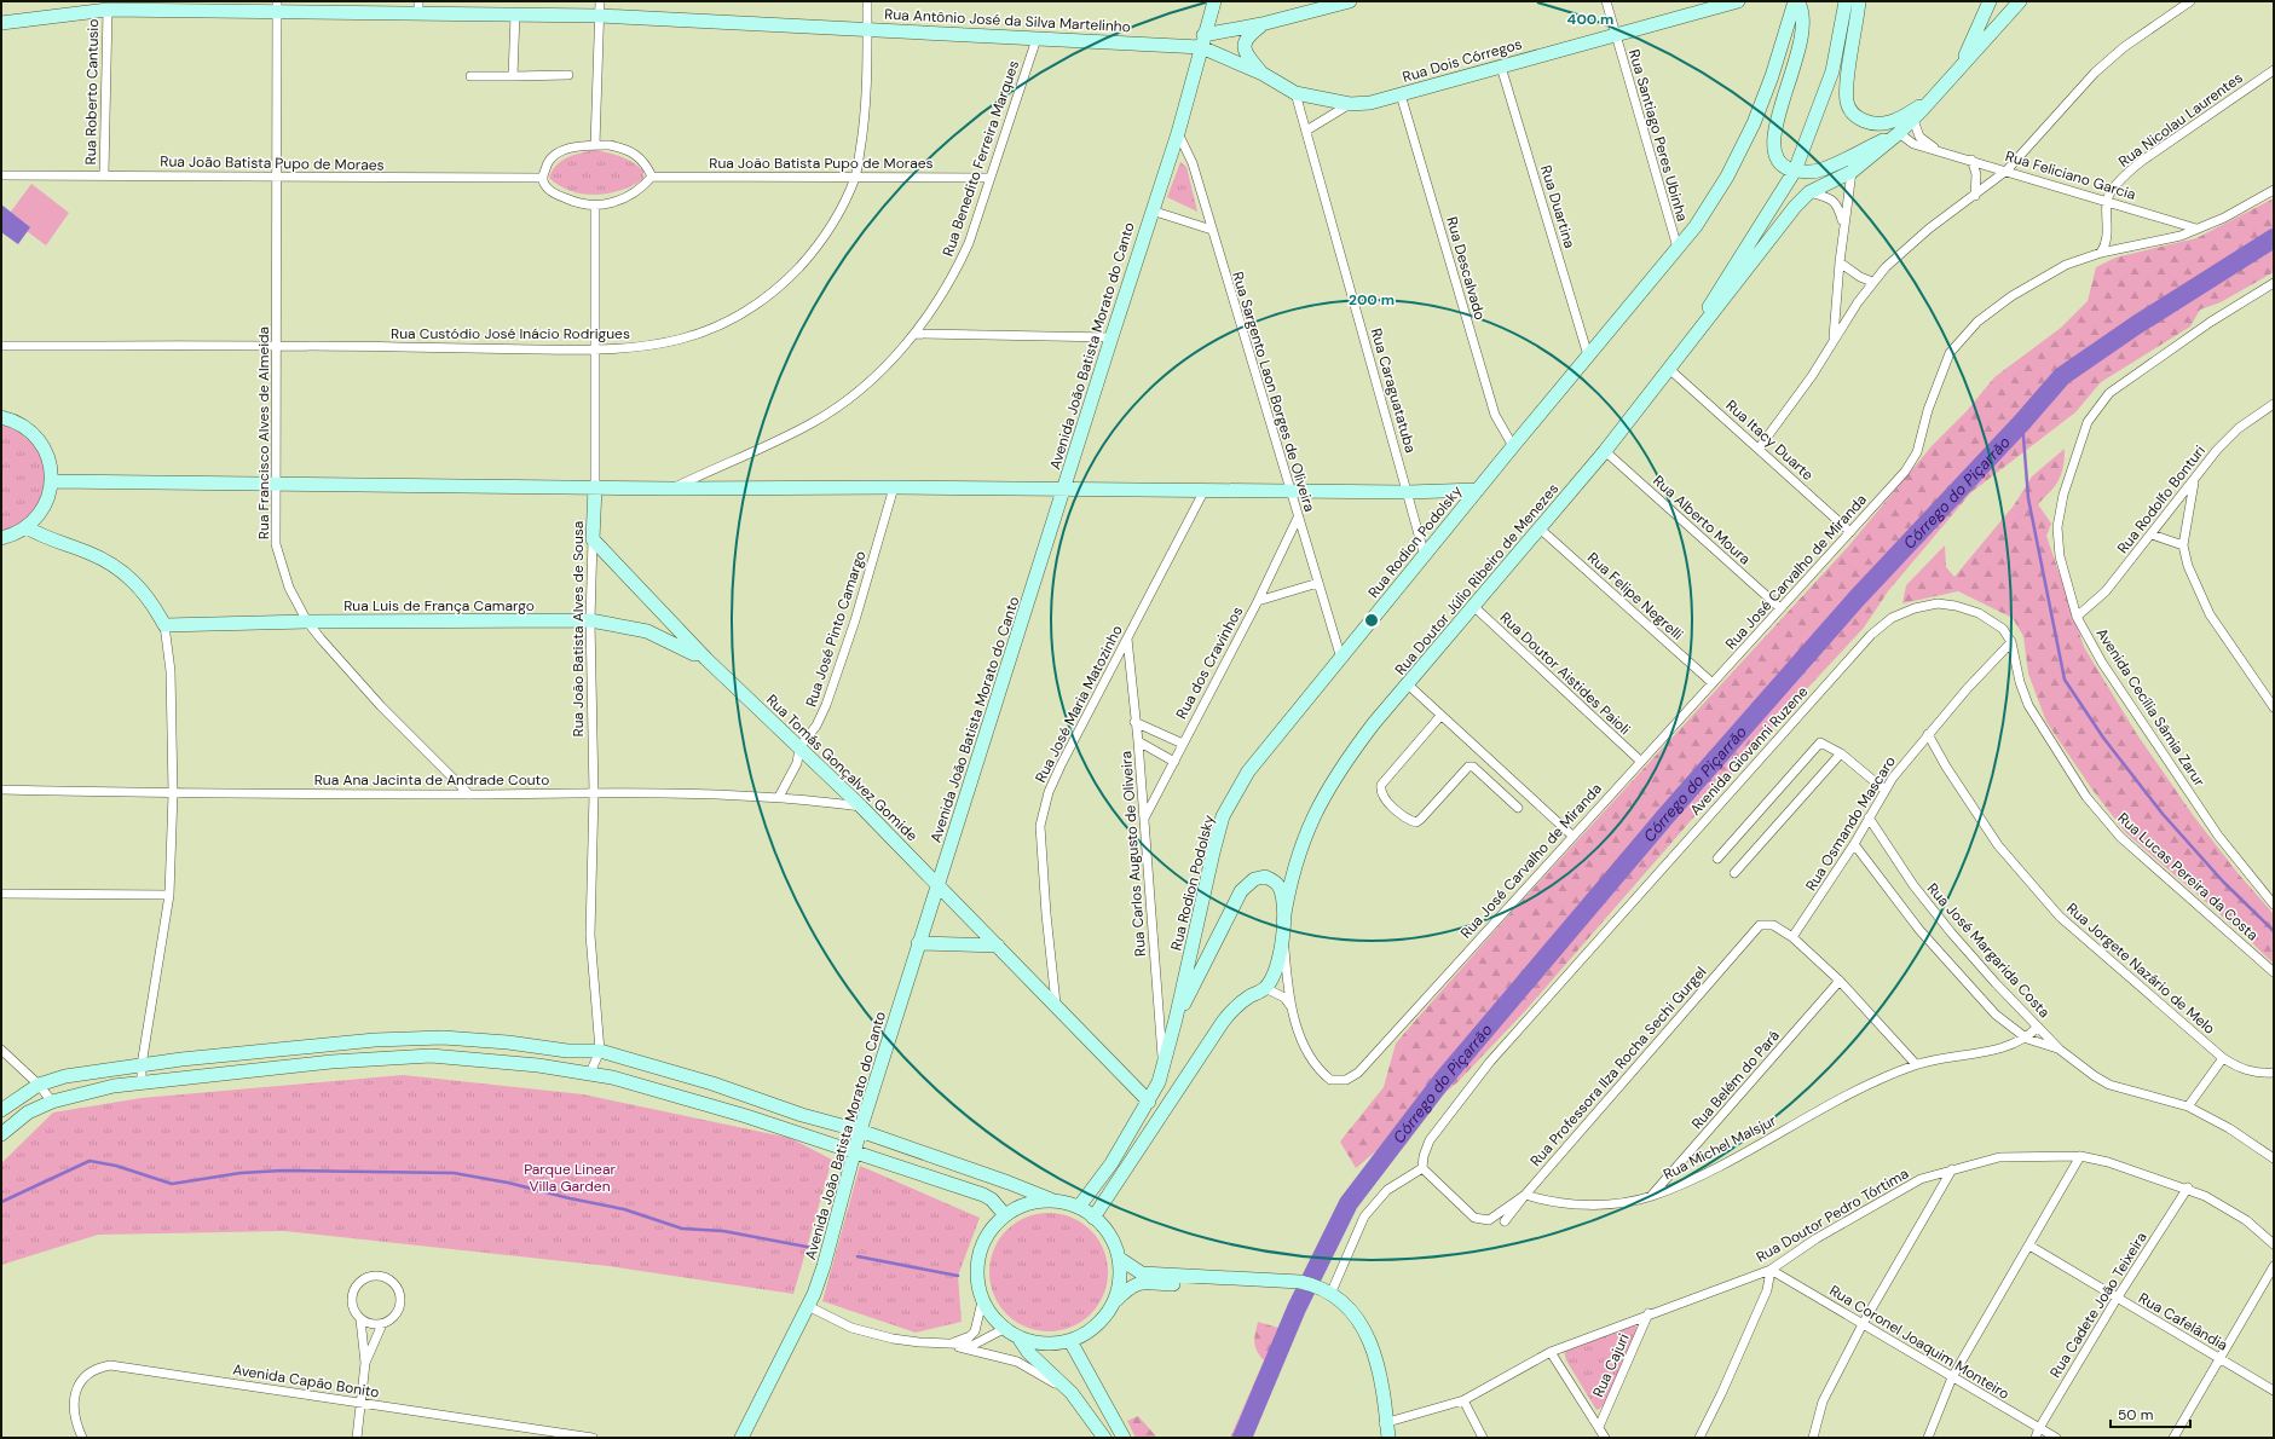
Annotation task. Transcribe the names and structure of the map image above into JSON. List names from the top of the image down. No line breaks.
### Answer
{"streets":{"street":["Rua Antônio José da Silva Martelinho","Rua Dois Córregos","Rua Roberto Cantusio","Rua Nicolau Laurentes","Rua Santiago Peres Ubinha","Rua Benedito Ferreira Marques","Rua João Batista Pupo de Moraes","Rua Feliciano Garcia","Rua Duartina","Rua Descalvado","Rua Custódio José Inácio Rodrigues","Avenida João Batista Morato do Canto","Rua Caraguatatuba","Rua Sargento Laon Borges de Oliveira","Rua Francisco Alves de Almeida","Rua Itacy Duarte","Rua Rodolfo Bonturi","Rua Alberto Moura","Rua Rodion Podolsky","Rua José Carvalho de Miranda","Rua Doutor Júlio Ribeiro de Menezes","Rua Felipe Negrelli","Rua Luis de França Camargo","Rua João Batista Alves de Sousa","Rua José Pinto Camargo","Rua dos Cravinhos","Rua Doutor Aistides Paioli","Rua José Maria Matozinho","Avenida Cecília Sâmia Zarur","Avenida Giovanni Ruzene","Rua Tomás Gonçalvez Gomide","Rua Ana Jacinta de Andrade Couto","Rua Osmando Mascaro","Rua Carlos Augusto de Oliveira","Rua Lucas Pereira da Costa","Rua José Margarida Costa","Rua Jorgete Nazário de Melo","Rua Professora Ilza Rocha Sechi Gurgel","Rua Belém do Pará","Rua Michel Malsjur","Rua Doutor Pedro Tórtima","Rua Cadete João Teixeira","Rua Cafelândia","Rua Coronel Joaquim Monteiro","Rua Cajuri","Avenida Capão Bonito"]},"crossings":[["Rua Antônio José da Silva Martelinho","Rua Dois Córregos"],["Rua Antônio José da Silva Martelinho","Rua Roberto Cantusio"],["Rua Antônio José da Silva Martelinho","Rua Benedito Ferreira Marques"],["Rua Antônio José da Silva Martelinho","Rua Custódio José Inácio Rodrigues"],["Rua Antônio José da Silva Martelinho","Avenida João Batista Morato do Canto"],["Rua Antônio José da Silva Martelinho","Rua Francisco Alves de Almeida"],["Rua Dois Córregos","Rua Santiago Peres Ubinha"],["Rua Dois Córregos","Rua Duartina"],["Rua Dois Córregos","Rua Descalvado"],["Rua Dois Córregos","Avenida João Batista Morato do Canto"],["Rua Dois Córregos","Rua Caraguatatuba"],["Rua Roberto Cantusio","Rua João Batista Pupo de Moraes"],["Rua Nicolau Laurentes","Rua Feliciano Garcia"],["Rua Santiago Peres Ubinha","Rua Rodion Podolsky"],["Rua Benedito Ferreira Marques","Rua João Batista Pupo de Moraes"],["Rua João Batista Pupo de Moraes","Rua Custódio José Inácio Rodrigues"],["Rua João Batista Pupo de Moraes","Rua Francisco Alves de Almeida"],["Rua Feliciano Garcia","Rua José Carvalho de Miranda"],["Rua Feliciano Garcia","Rua Doutor Júlio Ribeiro de Menezes"],["Rua Duartina","Rua Rodion Podolsky"],["Rua Descalvado","Rua Rodion Podolsky"],["Rua Custódio José Inácio Rodrigues","Rua Francisco Alves de Almeida"],["Rua Custódio José Inácio Rodrigues","Rua João Batista Alves de Sousa"],["Avenida João Batista Morato do Canto","Rua Sargento Laon Borges de Oliveira"],["Avenida João Batista Morato do Canto","Rua Tomás Gonçalvez Gomide"],["Rua Caraguatatuba","Rua Rodion Podolsky"],["Rua Sargento Laon Borges de Oliveira","Rua Rodion Podolsky"],["Rua Sargento Laon Borges de Oliveira","Rua dos Cravinhos"],["Rua Francisco Alves de Almeida","Rua Luis de França Camargo"],["Rua Francisco Alves de Almeida","Rua Ana Jacinta de Andrade Couto"],["Rua Itacy Duarte","Rua José Carvalho de Miranda"],["Rua Itacy Duarte","Rua Doutor Júlio Ribeiro de Menezes"],["Rua Rodolfo Bonturi","Avenida Cecília Sâmia Zarur"],["Rua Alberto Moura","Rua José Carvalho de Miranda"],["Rua Alberto Moura","Rua Doutor Júlio Ribeiro de Menezes"],["Rua Rodion Podolsky","Rua Tomás Gonçalvez Gomide"],["Rua Rodion Podolsky","Rua Carlos Augusto de Oliveira"],["Rua José Carvalho de Miranda","Rua Doutor Júlio Ribeiro de Menezes"],["Rua José Carvalho de Miranda","Rua Felipe Negrelli"],["Rua José Carvalho de Miranda","Rua Doutor Aistides Paioli"],["Rua Doutor Júlio Ribeiro de Menezes","Rua Felipe Negrelli"],["Rua Doutor Júlio Ribeiro de Menezes","Rua Doutor Aistides Paioli"],["Rua Luis de França Camargo","Rua João Batista Alves de Sousa"],["Rua Luis de França Camargo","Rua Tomás Gonçalvez Gomide"],["Rua João Batista Alves de Sousa","Rua Tomás Gonçalvez Gomide"],["Rua João Batista Alves de Sousa","Rua Ana Jacinta de Andrade Couto"],["Rua José Pinto Camargo","Rua Tomás Gonçalvez Gomide"],["Rua José Pinto Camargo","Rua Ana Jacinta de Andrade Couto"],["Rua dos Cravinhos","Rua Carlos Augusto de Oliveira"],["Rua José Maria Matozinho","Rua Tomás Gonçalvez Gomide"],["Rua José Maria Matozinho","Rua Carlos Augusto de Oliveira"],["Avenida Giovanni Ruzene","Rua Osmando Mascaro"],["Avenida Giovanni Ruzene","Rua Lucas Pereira da Costa"],["Rua Tomás Gonçalvez Gomide","Rua Ana Jacinta de Andrade Couto"],["Rua Osmando Mascaro","Rua Lucas Pereira da Costa"],["Rua Osmando Mascaro","Rua José Margarida Costa"],["Rua Osmando Mascaro","Rua Jorgete Nazário de Melo"],["Rua Osmando Mascaro","Rua Professora Ilza Rocha Sechi Gurgel"],["Rua José Margarida Costa","Rua Michel Malsjur"],["Rua Professora Ilza Rocha Sechi Gurgel","Rua Michel Malsjur"],["Rua Belém do Pará","Rua Michel Malsjur"],["Rua Doutor Pedro Tórtima","Rua Cadete João Teixeira"],["Rua Doutor Pedro Tórtima","Rua Coronel Joaquim Monteiro"],["Rua Doutor Pedro Tórtima","Rua Cajuri"],["Rua Cadete João Teixeira","Rua Cafelândia"],["Rua Cadete João Teixeira","Rua Coronel Joaquim Monteiro"]],"water":["Córrego do Piçarrão"],"parks":["Parque Linear Villa Garden"],"scale_bar":"50 m","rings":["400 m","200 m"]}
